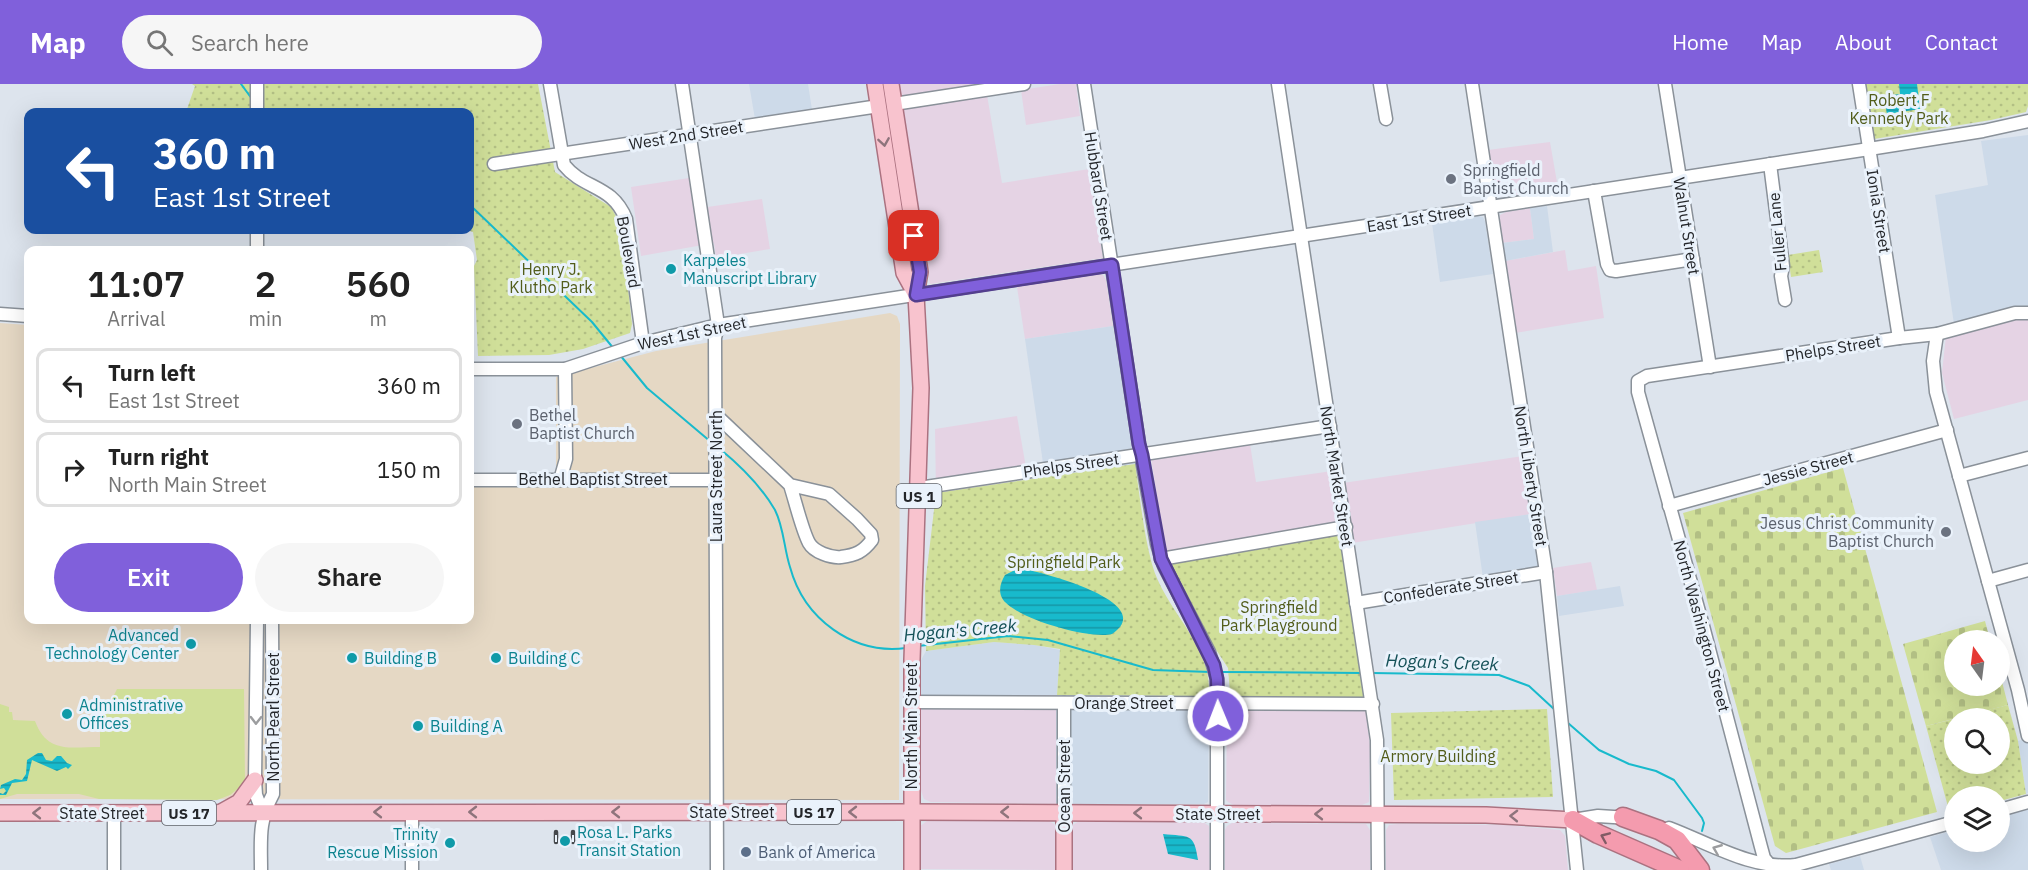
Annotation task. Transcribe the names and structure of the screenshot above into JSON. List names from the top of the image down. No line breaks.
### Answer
{"streets":{"main road":["US 1","North Main Street","Ocean Street","State Street","US 17"],"street":["West 2nd Street","Hubbard Street","Ionia Street","East 1st Street","Walnut Street","Fuller Lane","Boulevard","West 1st Street","Phelps Street","Jessie Street","Laura Street North","North Market Street","North Liberty Street","Bethel Baptist Street","Confederate Street","North Washington Street","Orange Street","North Pearl Street"]},"crossings":[["West 2nd Street","Boulevard"],["West 2nd Street","Laura Street North"],["West 2nd Street","North Main Street"],["Hubbard Street","East 1st Street"],["Hubbard Street","Phelps Street"],["Hubbard Street","Orange Street"],["Hubbard Street","State Street"],["Ionia Street","East 1st Street"],["Ionia Street","Phelps Street"],["East 1st Street","Walnut Street"],["East 1st Street","Fuller Lane"],["East 1st Street","West 1st Street"],["East 1st Street","North Market Street"],["East 1st Street","North Liberty Street"],["East 1st Street","North Main Street"],["Walnut Street","Phelps Street"],["Boulevard","West 1st Street"],["West 1st Street","Laura Street North"],["West 1st Street","North Main Street"],["Phelps Street","North Market Street"],["Phelps Street","North Washington Street"],["Phelps Street","North Main Street"],["Jessie Street","North Washington Street"],["Laura Street North","Bethel Baptist Street"],["Laura Street North","State Street"],["North Market Street","Confederate Street"],["North Market Street","Orange Street"],["North Market Street","State Street"],["North Liberty Street","Confederate Street"],["North Liberty Street","State Street"],["Orange Street","North Main Street"],["Orange Street","Ocean Street"],["North Pearl Street","State Street"],["North Main Street","State Street"],["Ocean Street","State Street"]],"one_way":["State Street"],"water":["Hogan's Creek"],"parks":["Robert F Kennedy Park","Henry J. Klutho Park","Springfield Park","Springfield Park Playground","Armory Building"],"places":["Springfield Baptist Church","Karpeles Manuscript Library","Bethel Baptist Church","Jesus Christ Community Baptist Church","Advanced Technology Center","Building B","Building C","Administrative Offices","Building A","Rosa L. Parks Transit Station","Trinity Rescue Mission","Bank of America"],"north":"top","page":{"header":"Map","search":"Search here","nav":["Home","Map","About","Contact"],"turn":["360 m","East 1st Street"],"eta":["11:07","Arrival","2","min","560","m"],"list":[{"name":"Turn left","note":"East 1st Street","value":"360 m"},{"name":"Turn right","note":"North Main Street","value":"150 m"}],"buttons":["Exit","Share"]}}
